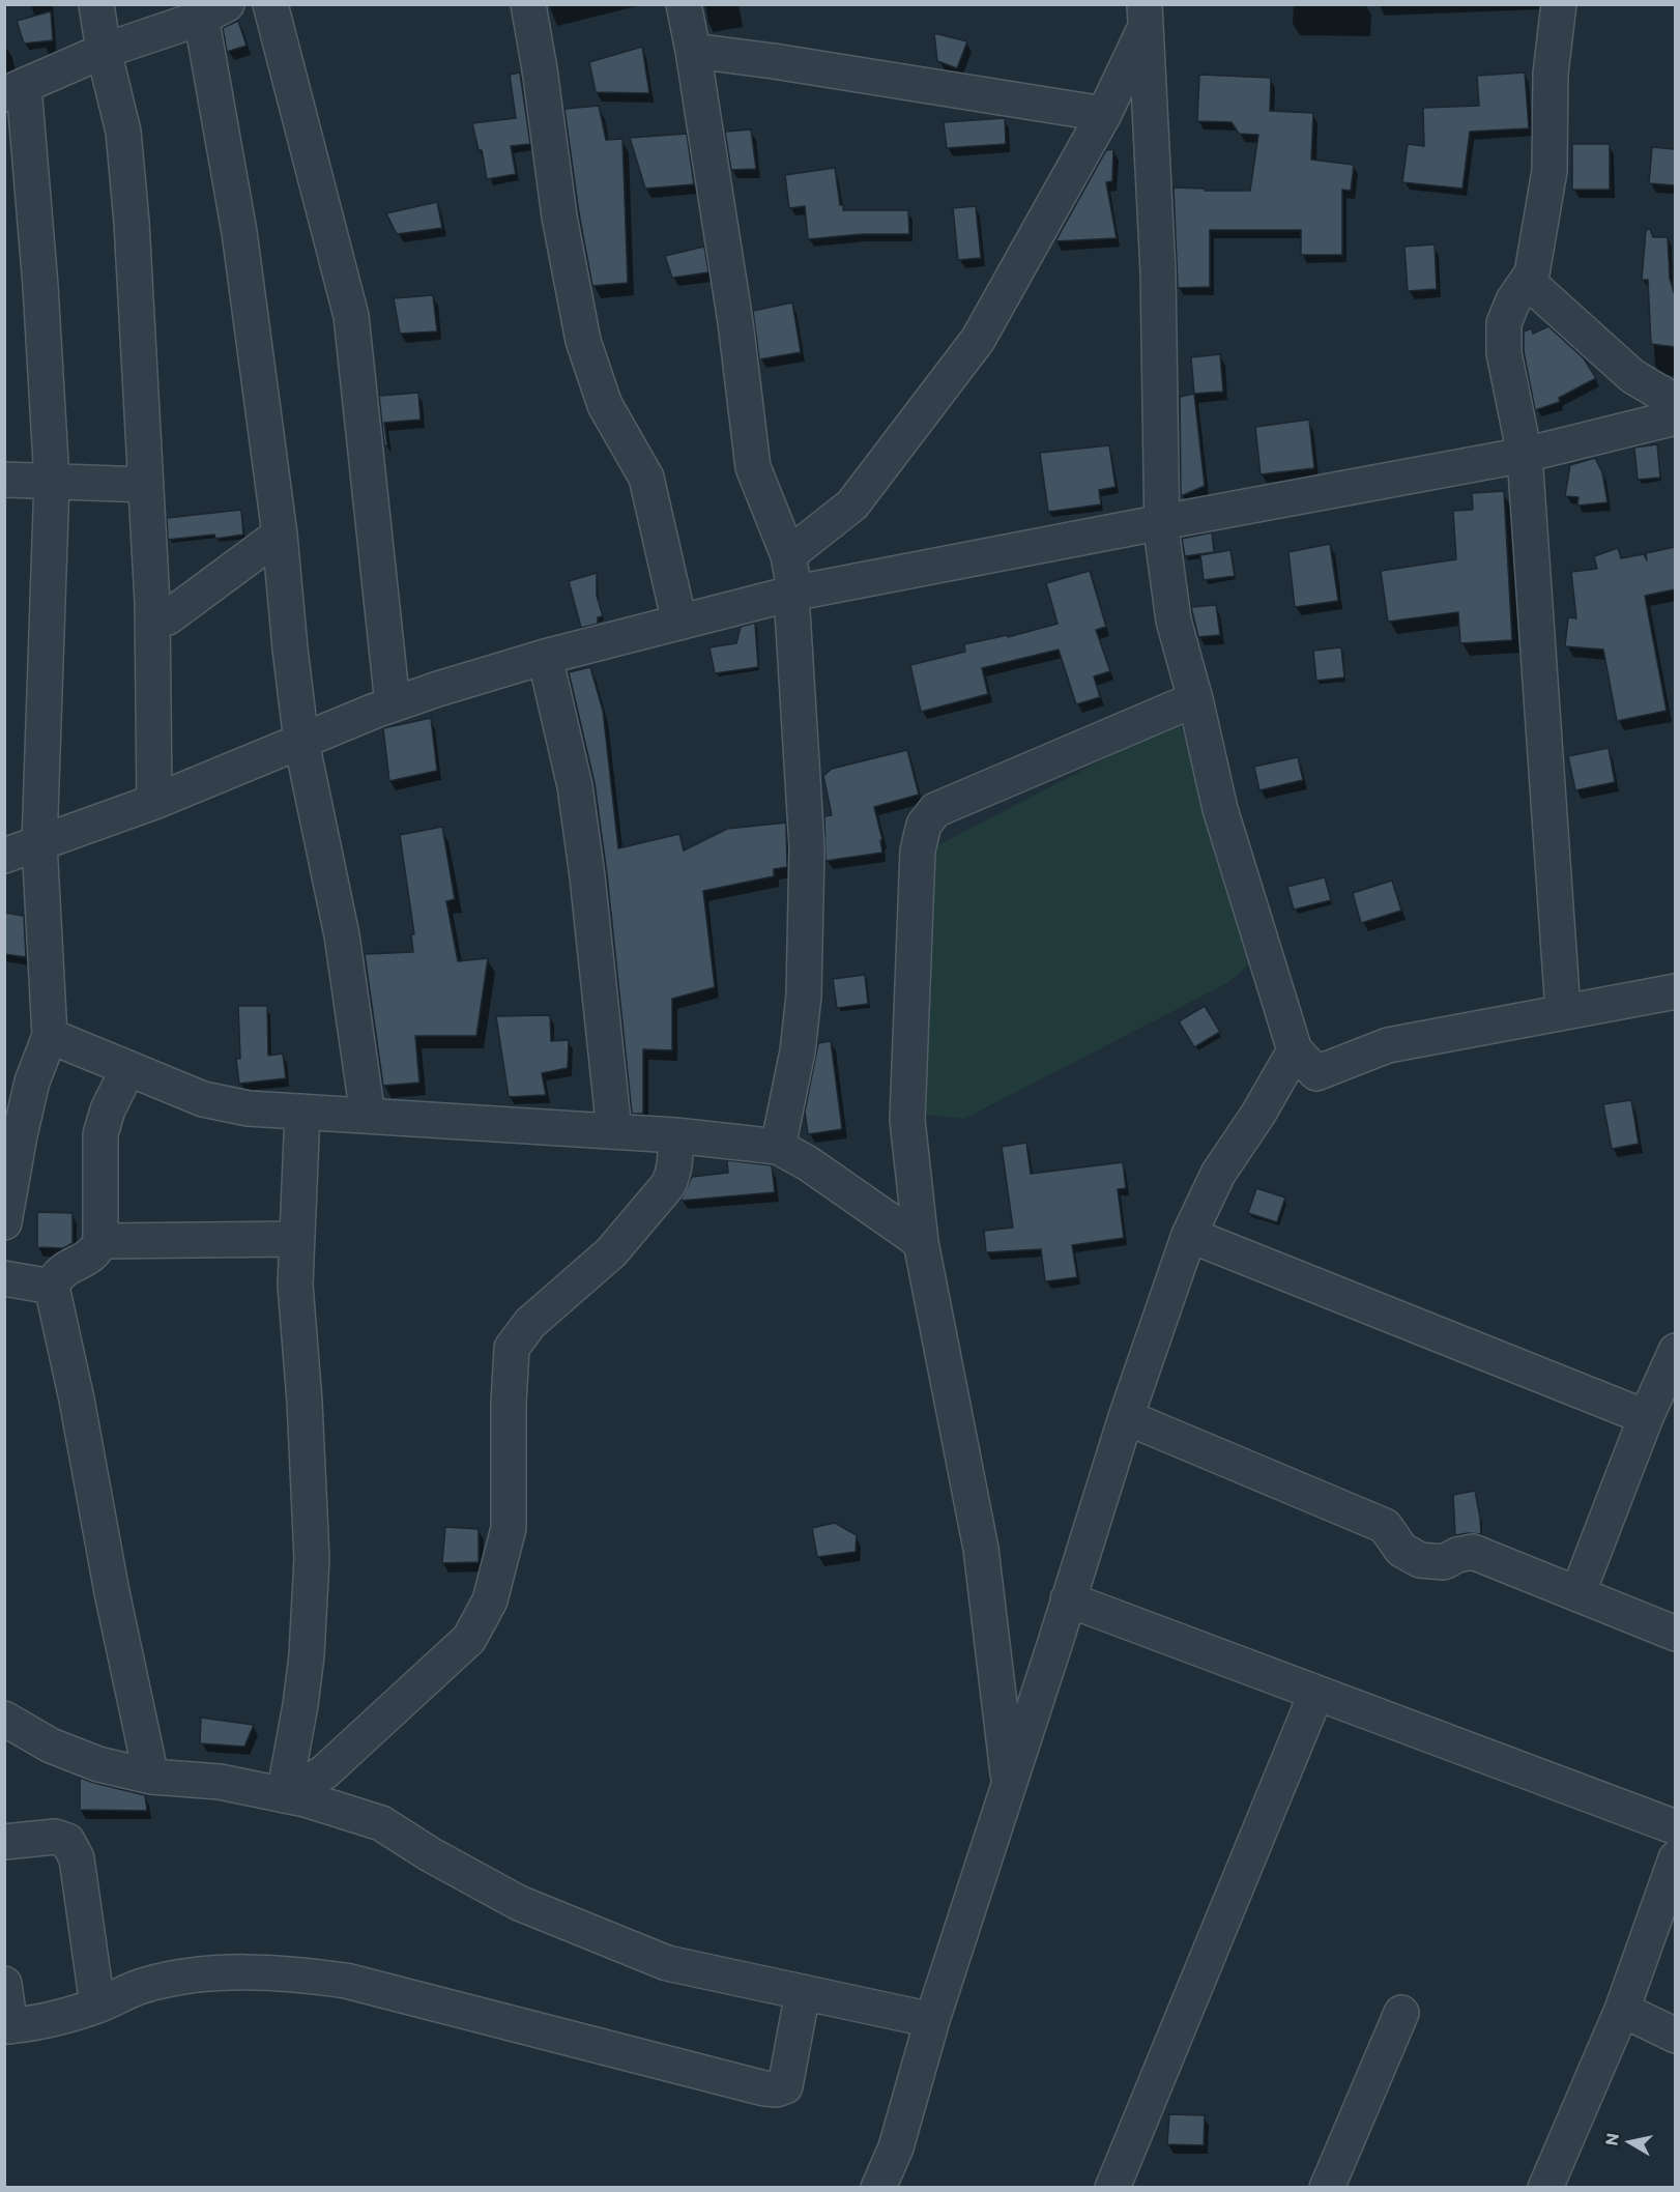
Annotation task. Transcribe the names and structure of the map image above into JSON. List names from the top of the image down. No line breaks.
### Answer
{"north":"left"}
